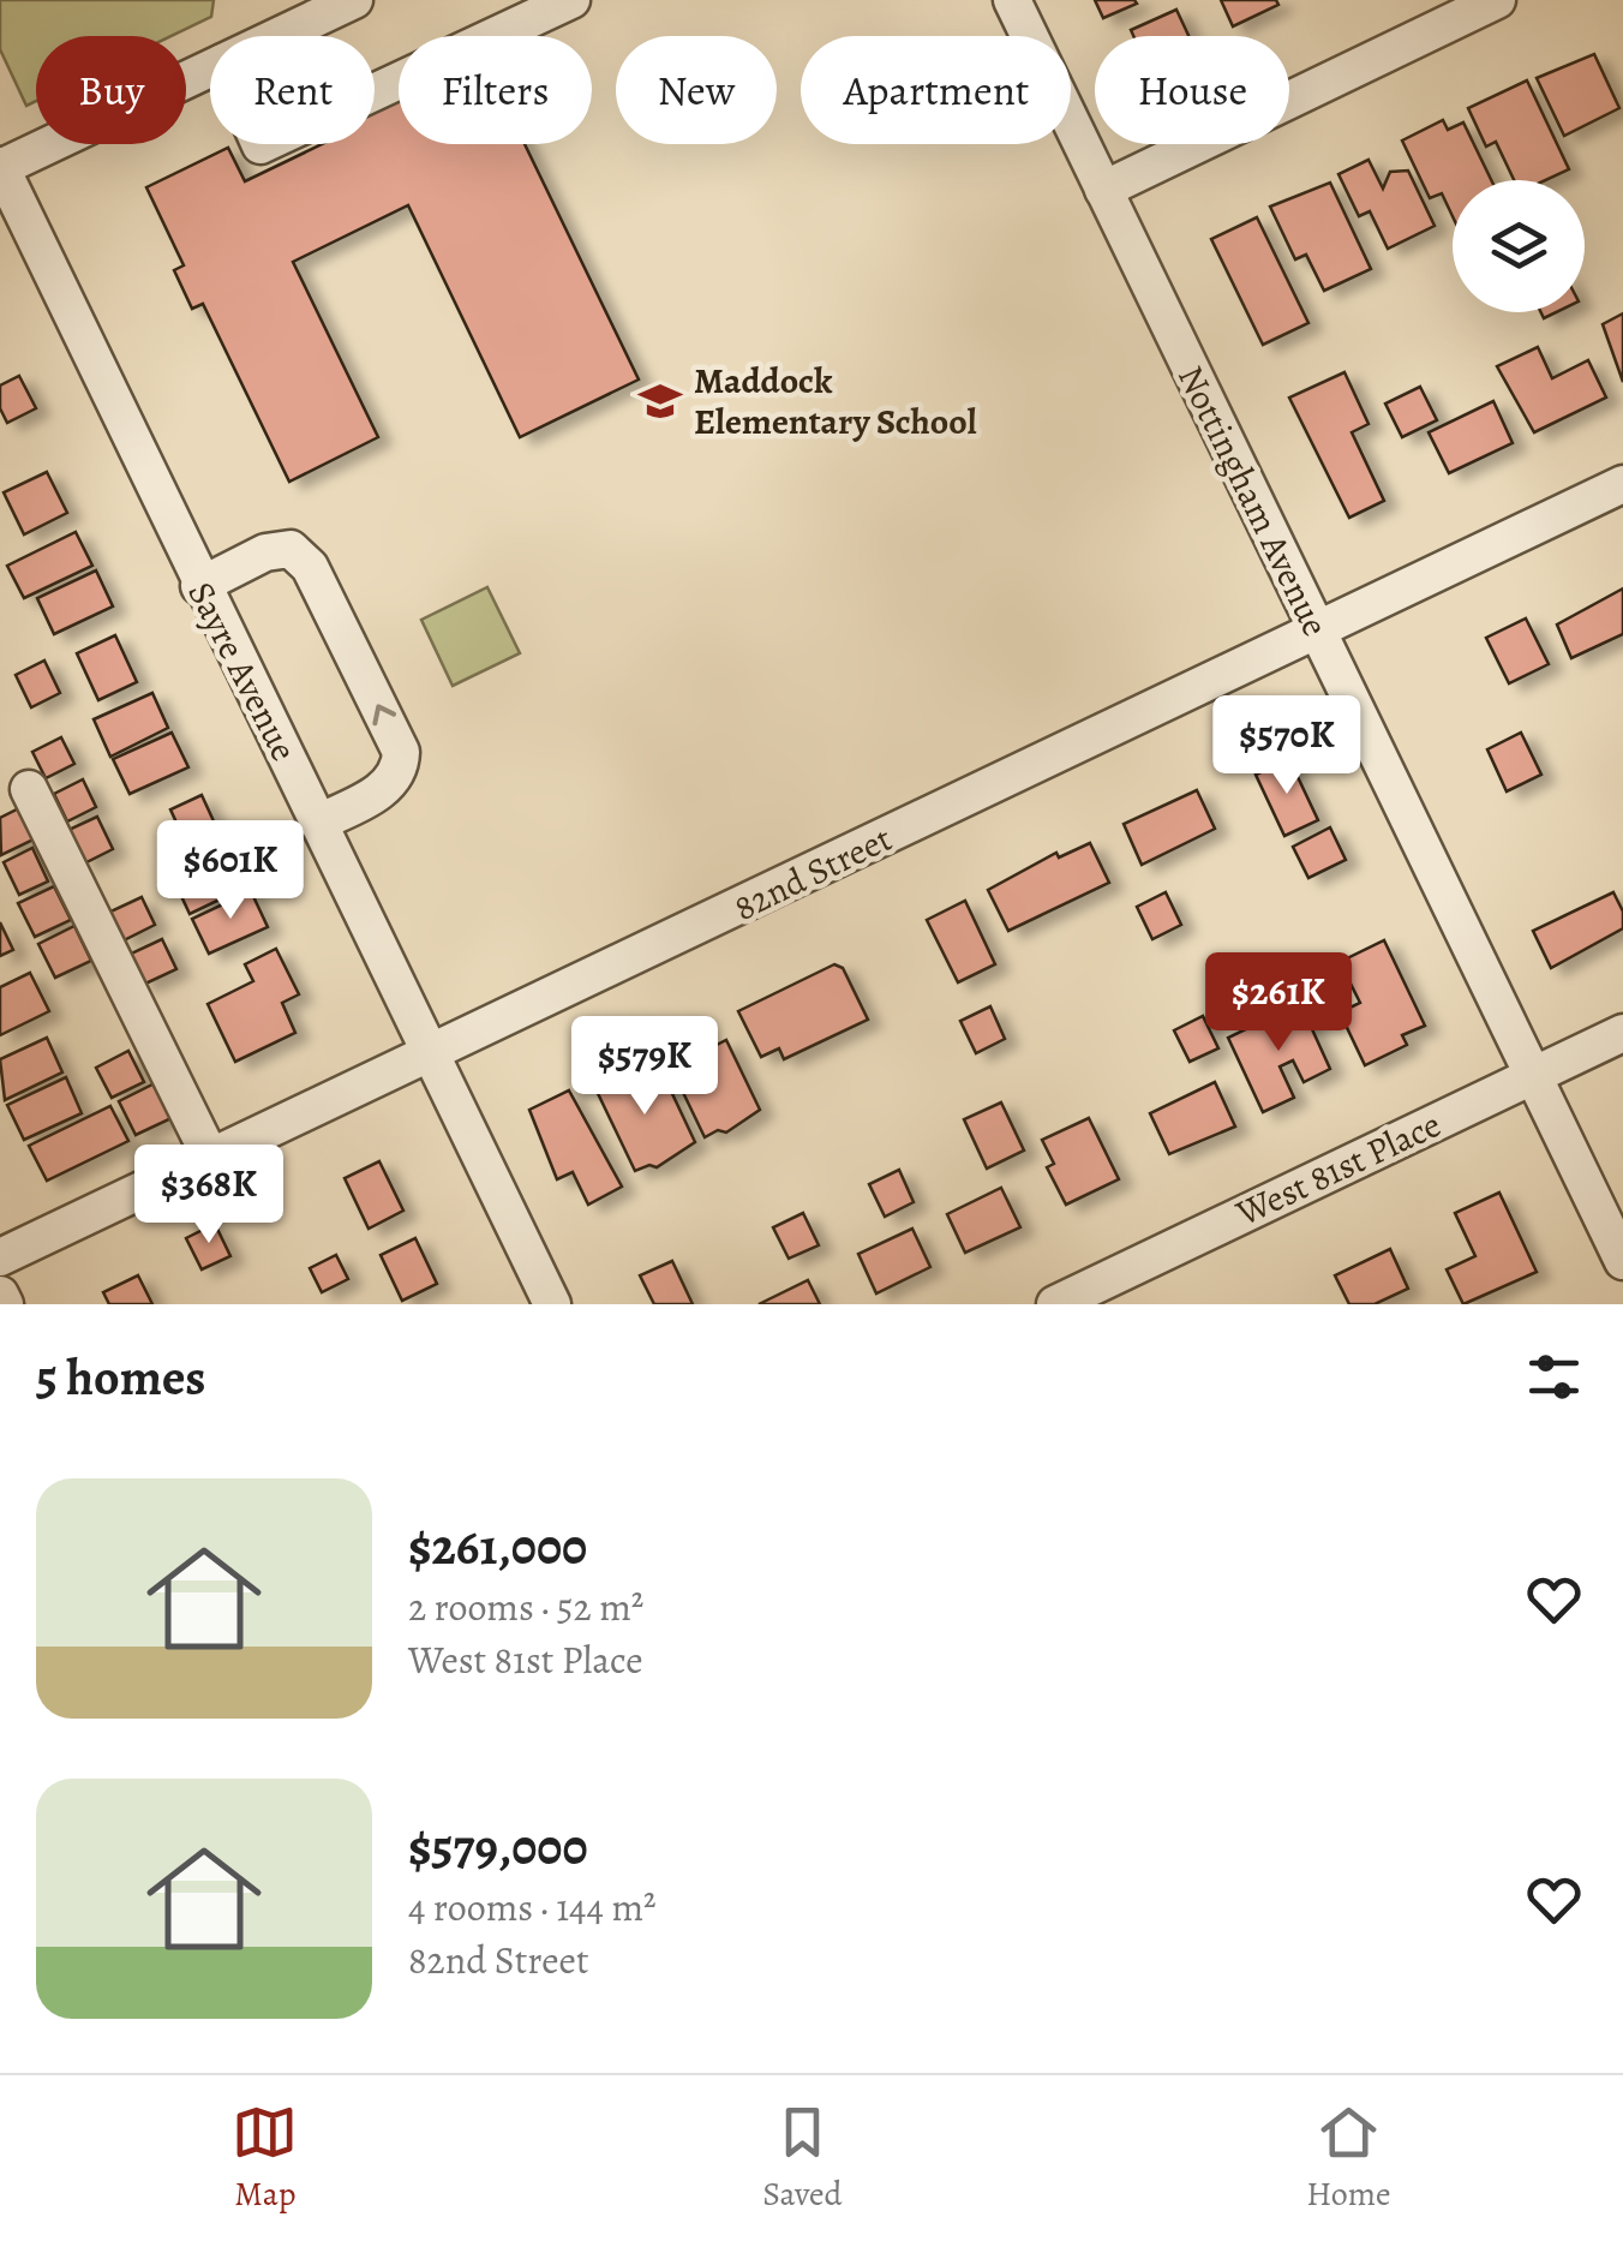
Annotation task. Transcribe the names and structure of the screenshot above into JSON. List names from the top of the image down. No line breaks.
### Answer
{"streets":{"street":["Nottingham Avenue","Sayre Avenue","82nd Street","West 81st Place"]},"crossings":[["Nottingham Avenue","82nd Street"],["Nottingham Avenue","West 81st Place"],["Sayre Avenue","82nd Street"]],"places":{"school or university":["Maddock Elementary School"]},"page":{"chip":["Buy","Rent","Filters","New","Apartment","House"],"price":["$570K","$601K","$261K","$579K","$368K"],"heading":"5 homes","list":[{"name":"$261,000","note":"2 rooms · 52 m² · West 81st Place"},{"name":"$579,000","note":"4 rooms · 144 m² · 82nd Street"}],"tabs":["Map","Saved","Home"]}}
